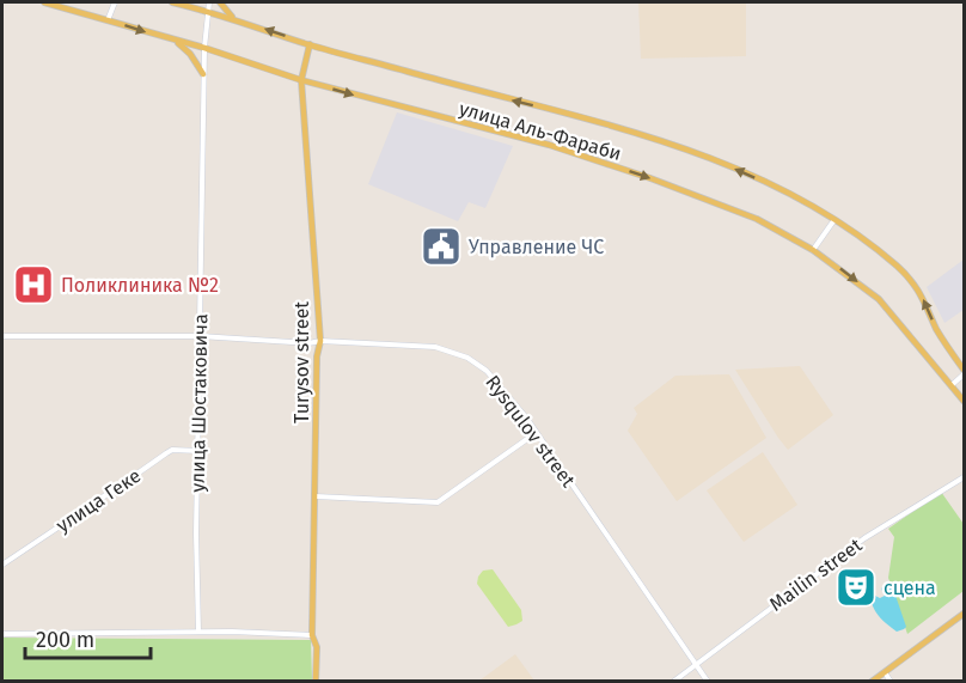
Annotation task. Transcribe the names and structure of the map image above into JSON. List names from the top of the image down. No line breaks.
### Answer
{"streets":{"main road":["улица Аль-Фараби","Turysov street"],"street":["улица Шостаковича","Rysqulov street","улица Геке","Mailin street"]},"crossings":[["улица Аль-Фараби","Turysov street"],["улица Аль-Фараби","улица Шостаковича"],["Turysov street","Rysqulov street"],["улица Шостаковича","Rysqulov street"],["улица Шостаковича","улица Геке"],["Rysqulov street","Mailin street"]],"places":{"public building":["Управление ЧС"],"hospital":["Поликлиника №2"],"theatre":["сцена"]},"scale_bar":"200 m"}
